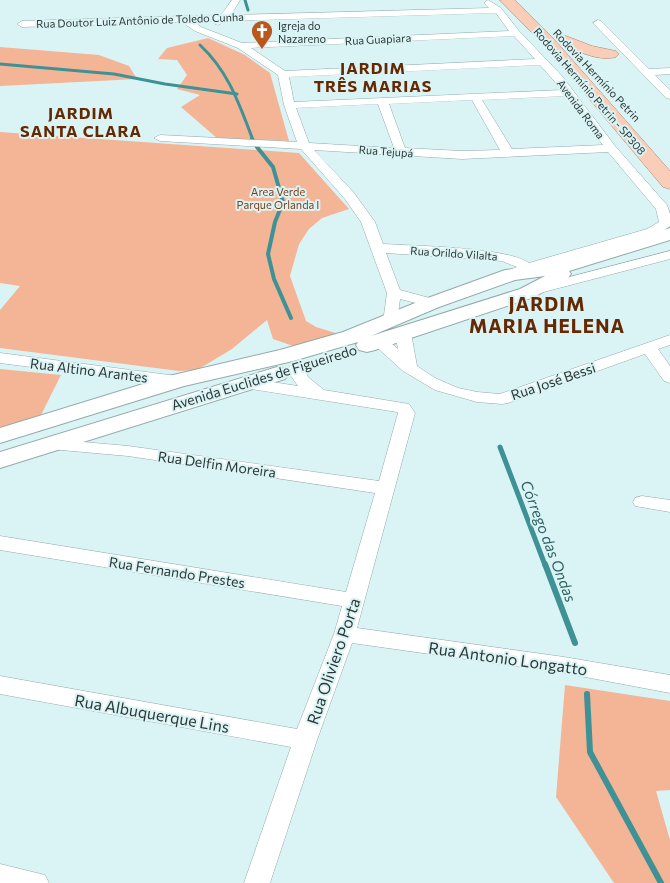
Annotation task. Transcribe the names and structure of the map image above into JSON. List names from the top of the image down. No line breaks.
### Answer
{"streets":{"main road":["Rodovia Hermínio Petrin","Rodovia Hermínio Petrin - SP308"],"street":["Rua Doutor Luiz Antônio de Toledo Cunha","Rua Guapiara","Avenida Roma","Rua Tejupá","Rua Orildo Vilalta","Rua Altino Arantes","Avenida Euclides de Figueiredo","Rua José Bessi","Rua Delfin Moreira","Rua Fernando Prestes","Rua Antonio Longatto","Rua Oliviero Porta","Rua Albuquerque Lins"]},"crossings":[["Rua Doutor Luiz Antônio de Toledo Cunha","Rodovia Hermínio Petrin - SP308"],["Rua Doutor Luiz Antônio de Toledo Cunha","Avenida Roma"],["Rua Guapiara","Avenida Roma"],["Rodovia Hermínio Petrin - SP308","Avenida Roma"],["Avenida Roma","Rua Tejupá"],["Avenida Roma","Avenida Euclides de Figueiredo"],["Rua Orildo Vilalta","Avenida Euclides de Figueiredo"],["Rua Altino Arantes","Avenida Euclides de Figueiredo"],["Avenida Euclides de Figueiredo","Rua José Bessi"],["Avenida Euclides de Figueiredo","Rua Delfin Moreira"],["Rua Delfin Moreira","Rua Oliviero Porta"],["Rua Fernando Prestes","Rua Oliviero Porta"],["Rua Antonio Longatto","Rua Oliviero Porta"],["Rua Oliviero Porta","Rua Albuquerque Lins"]],"districts":["JARDIM TRÊS MARIAS","JARDIM SANTA CLARA","JARDIM MARIA HELENA"],"water":["Córrego das Ondas"],"parks":["Area Verde Parque Orlanda I"],"places":{"church":["Igreja do Nazareno"]}}
